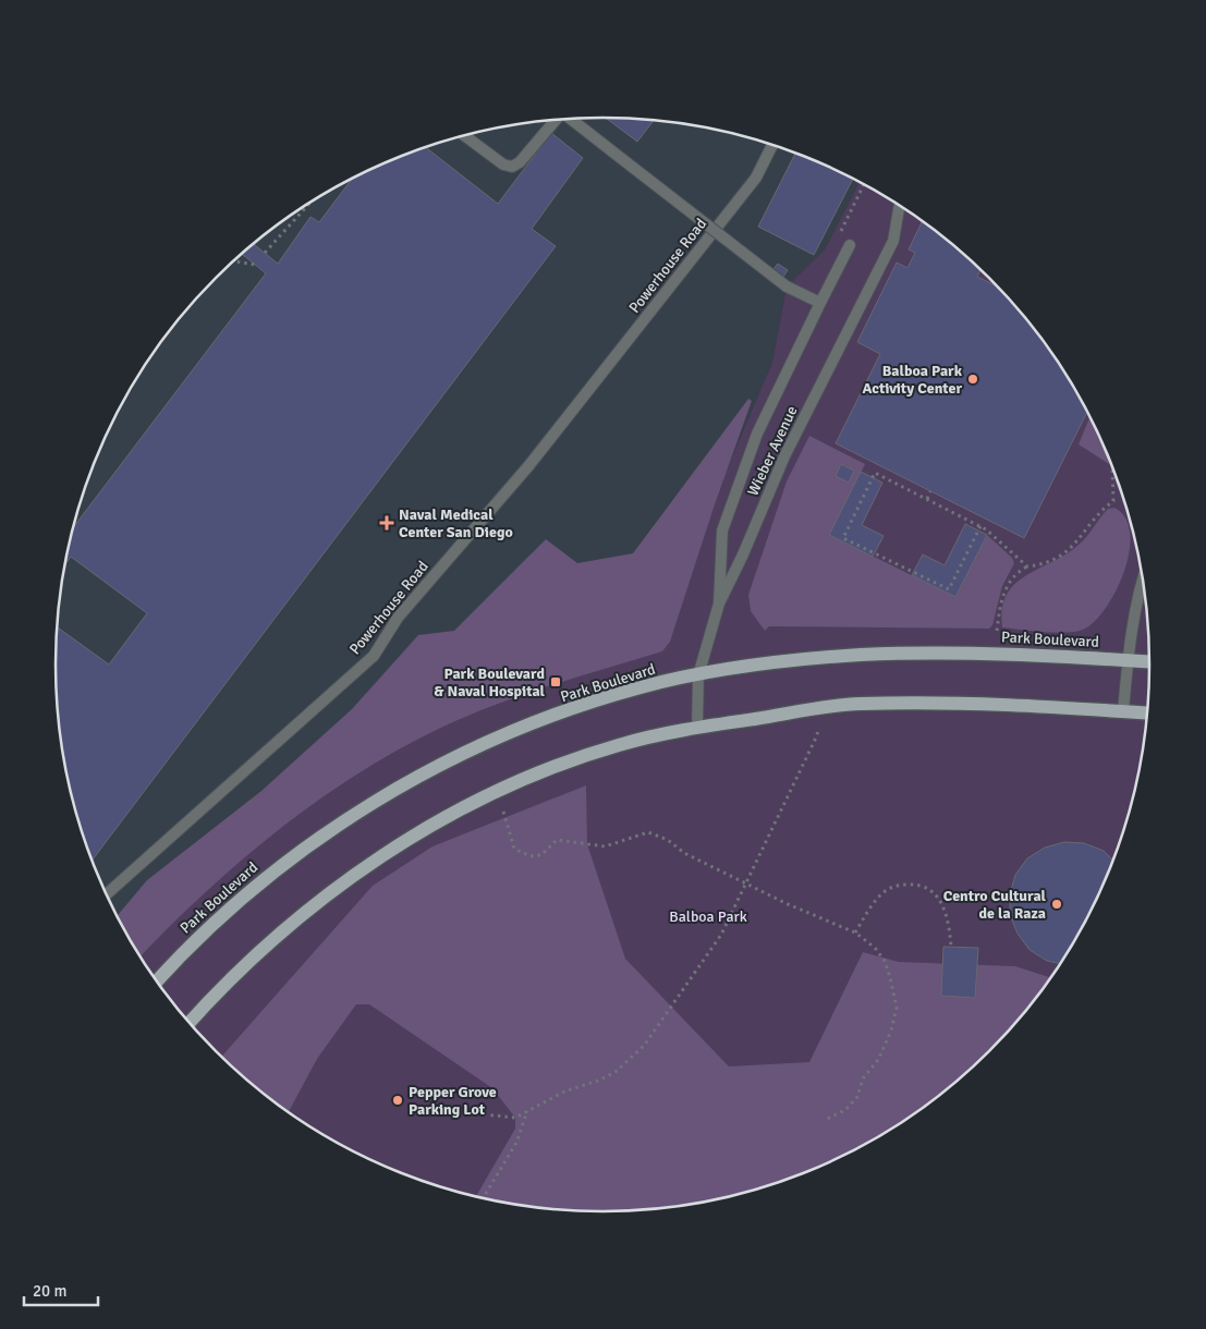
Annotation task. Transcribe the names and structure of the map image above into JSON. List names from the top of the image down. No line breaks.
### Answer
{"streets":{"main road":["Park Boulevard"],"street":["Powerhouse Road","Wieber Avenue"]},"crossings":[["Wieber Avenue","Park Boulevard"]],"parks":["Balboa Park"],"places":{"other":["Balboa Park Activity Center","Centro Cultural de la Raza","Pepper Grove Parking Lot"],"health":["Naval Medical Center San Diego"],"transit":["Park Boulevard & Naval Hospital"]},"scale_bar":"20 m"}
